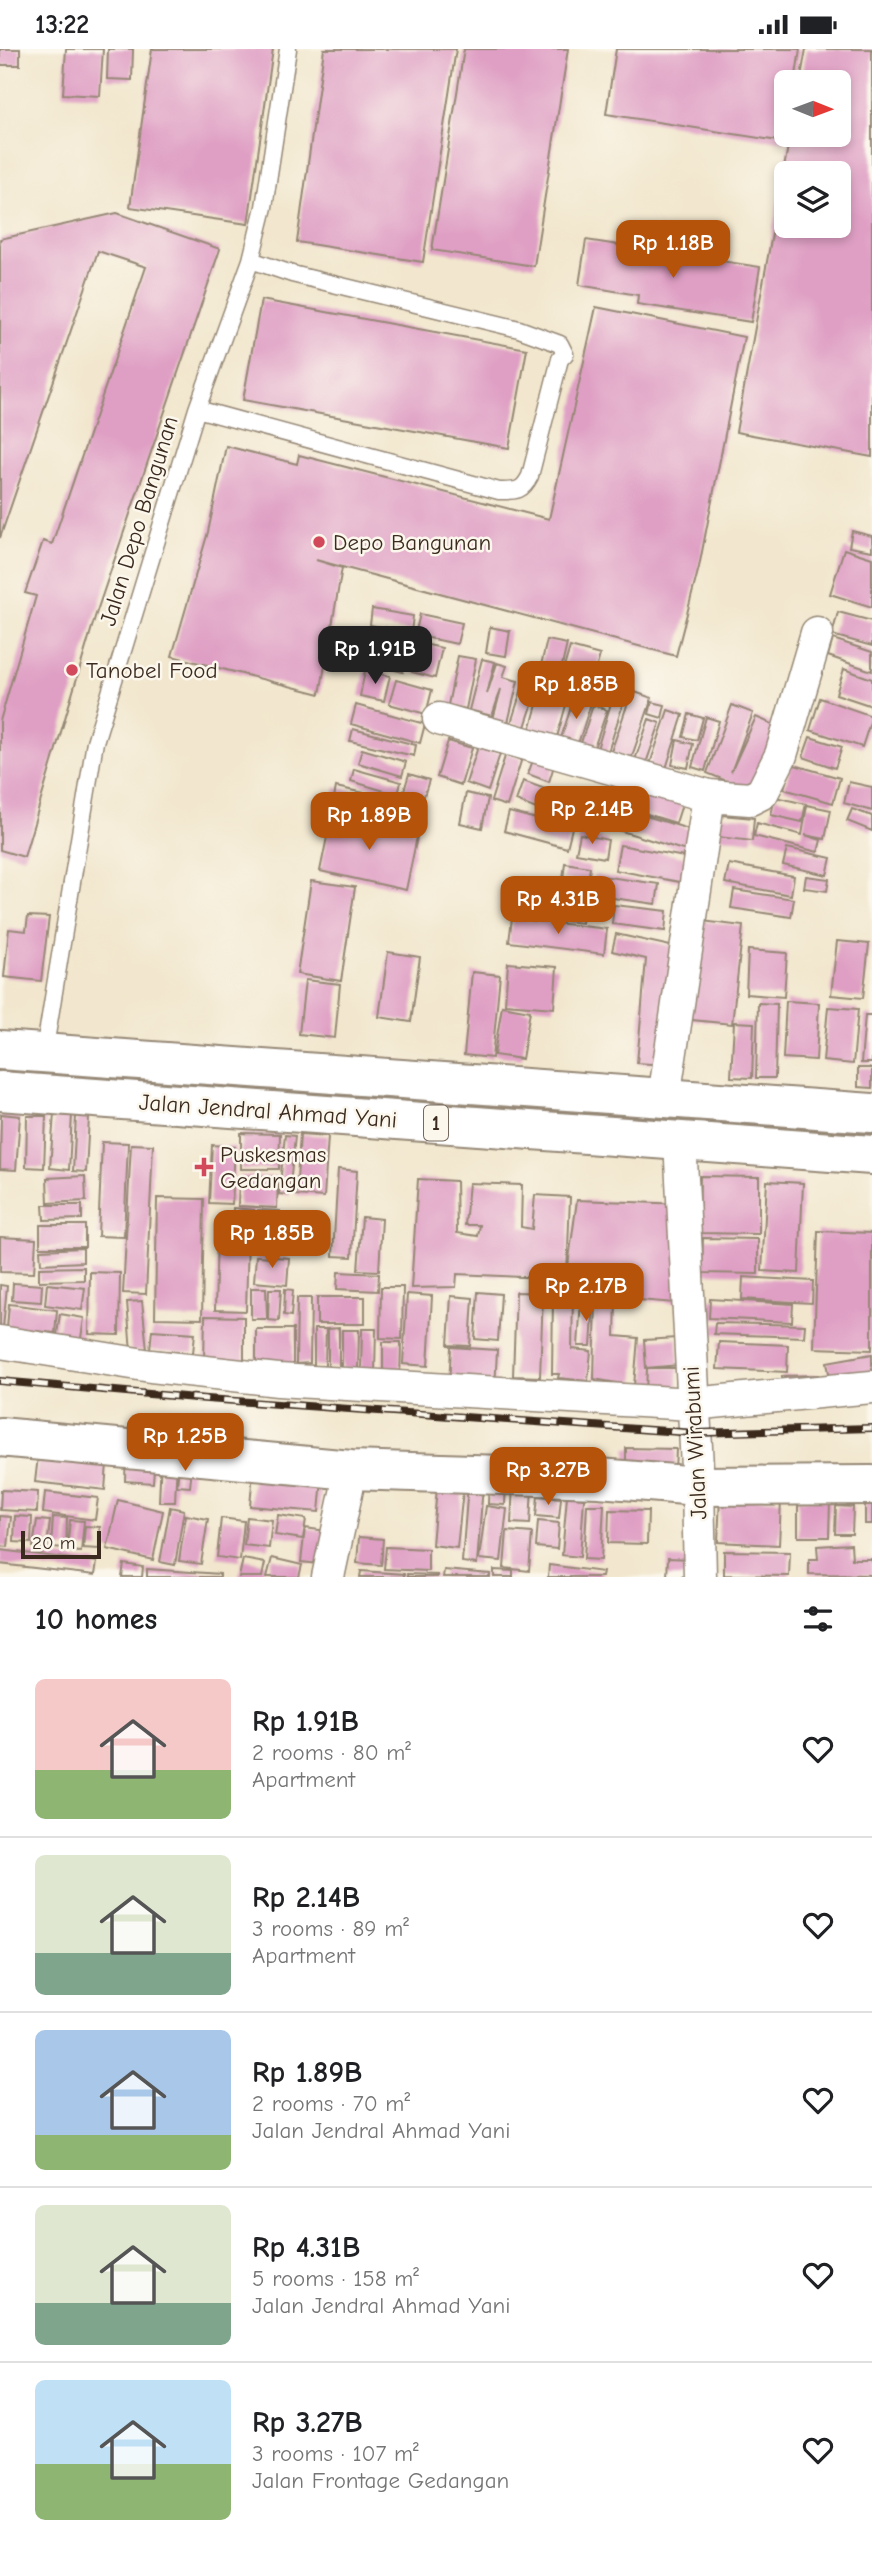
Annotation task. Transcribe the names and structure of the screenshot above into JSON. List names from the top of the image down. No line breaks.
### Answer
{"streets":{"main road":["Jalan Jendral Ahmad Yani","1"],"street":["Jalan Wirabumi"],"lane":["Jalan Depo Bangunan"]},"crossings":[["Jalan Depo Bangunan","Jalan Jendral Ahmad Yani"],["Jalan Jendral Ahmad Yani","Jalan Wirabumi"]],"places":{"other":["Depo Bangunan","Tanobel Food"],"health":["Puskesmas Gedangan"]},"scale_bar":"20 m","north":"right","page":{"status":"13:22","price":["Rp 1.18B","Rp 1.91B","Rp 1.85B","Rp 2.14B","Rp 1.89B","Rp 4.31B","Rp 1.85B","Rp 2.17B","Rp 1.25B","Rp 3.27B"],"scale":"20 m","heading":"10 homes","list":[{"name":"Rp 1.91B","note":"2 rooms · 80 m² · Apartment"},{"name":"Rp 2.14B","note":"3 rooms · 89 m² · Apartment"},{"name":"Rp 1.89B","note":"2 rooms · 70 m² · Jalan Jendral Ahmad Yani"},{"name":"Rp 4.31B","note":"5 rooms · 158 m² · Jalan Jendral Ahmad Yani"},{"name":"Rp 3.27B","note":"3 rooms · 107 m² · Jalan Frontage Gedangan"}]}}
